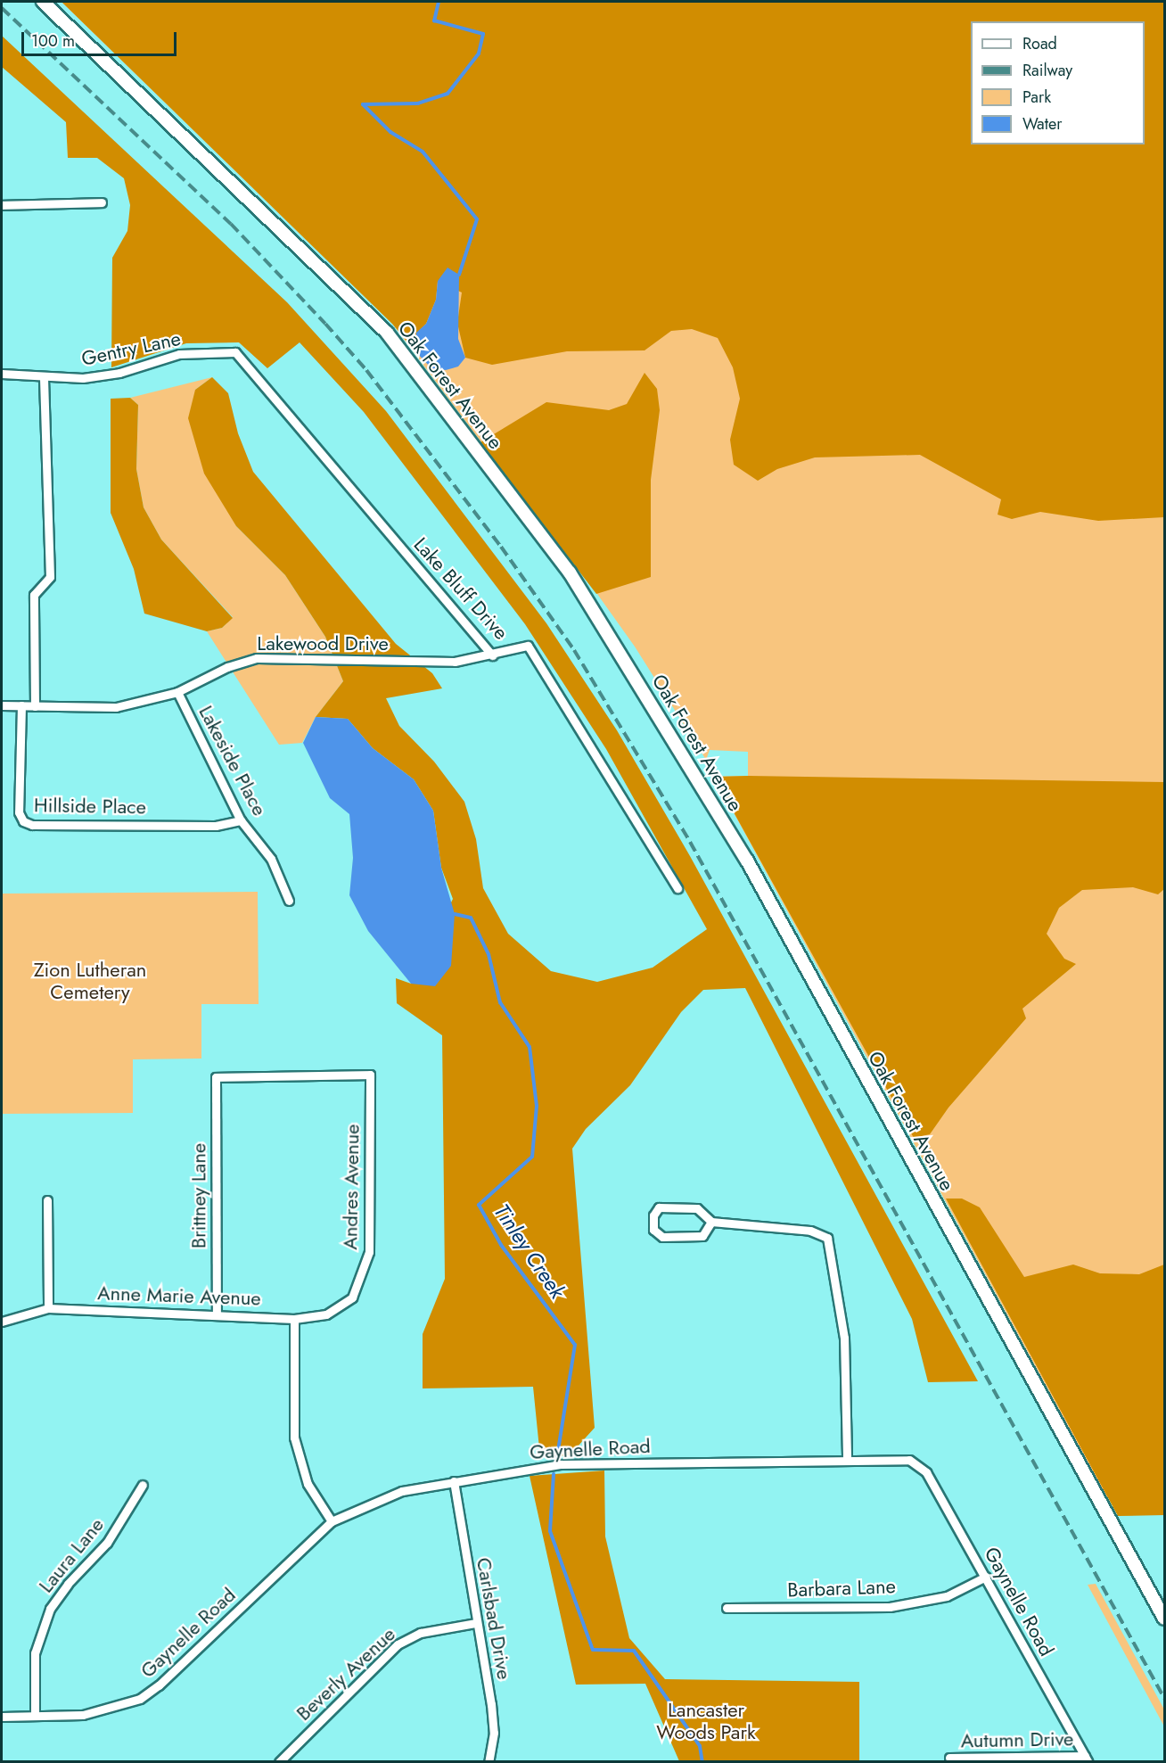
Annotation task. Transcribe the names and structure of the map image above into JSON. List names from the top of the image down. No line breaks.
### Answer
{"streets":{"street":["Gentry Lane","Oak Forest Avenue","Lake Bluff Drive","Lakewood Drive","Lakeside Place","Hillside Place","Andres Avenue","Brittney Lane","Anne Marie Avenue","Gaynelle Road","Laura Lane","Barbara Lane","Carlsbad Drive","Beverly Avenue","Autumn Drive"]},"crossings":[["Gentry Lane","Lake Bluff Drive"],["Lake Bluff Drive","Lakewood Drive"],["Lakewood Drive","Lakeside Place"],["Lakewood Drive","Hillside Place"],["Lakeside Place","Hillside Place"],["Andres Avenue","Brittney Lane"],["Andres Avenue","Anne Marie Avenue"],["Brittney Lane","Anne Marie Avenue"],["Gaynelle Road","Laura Lane"],["Gaynelle Road","Barbara Lane"],["Gaynelle Road","Carlsbad Drive"],["Gaynelle Road","Autumn Drive"],["Carlsbad Drive","Beverly Avenue"]],"water":["Tinley Creek"],"parks":["Zion Lutheran Cemetery","Lancaster Woods Park"],"legend":["Road","Railway","Park","Water"],"scale_bar":"100 m"}
